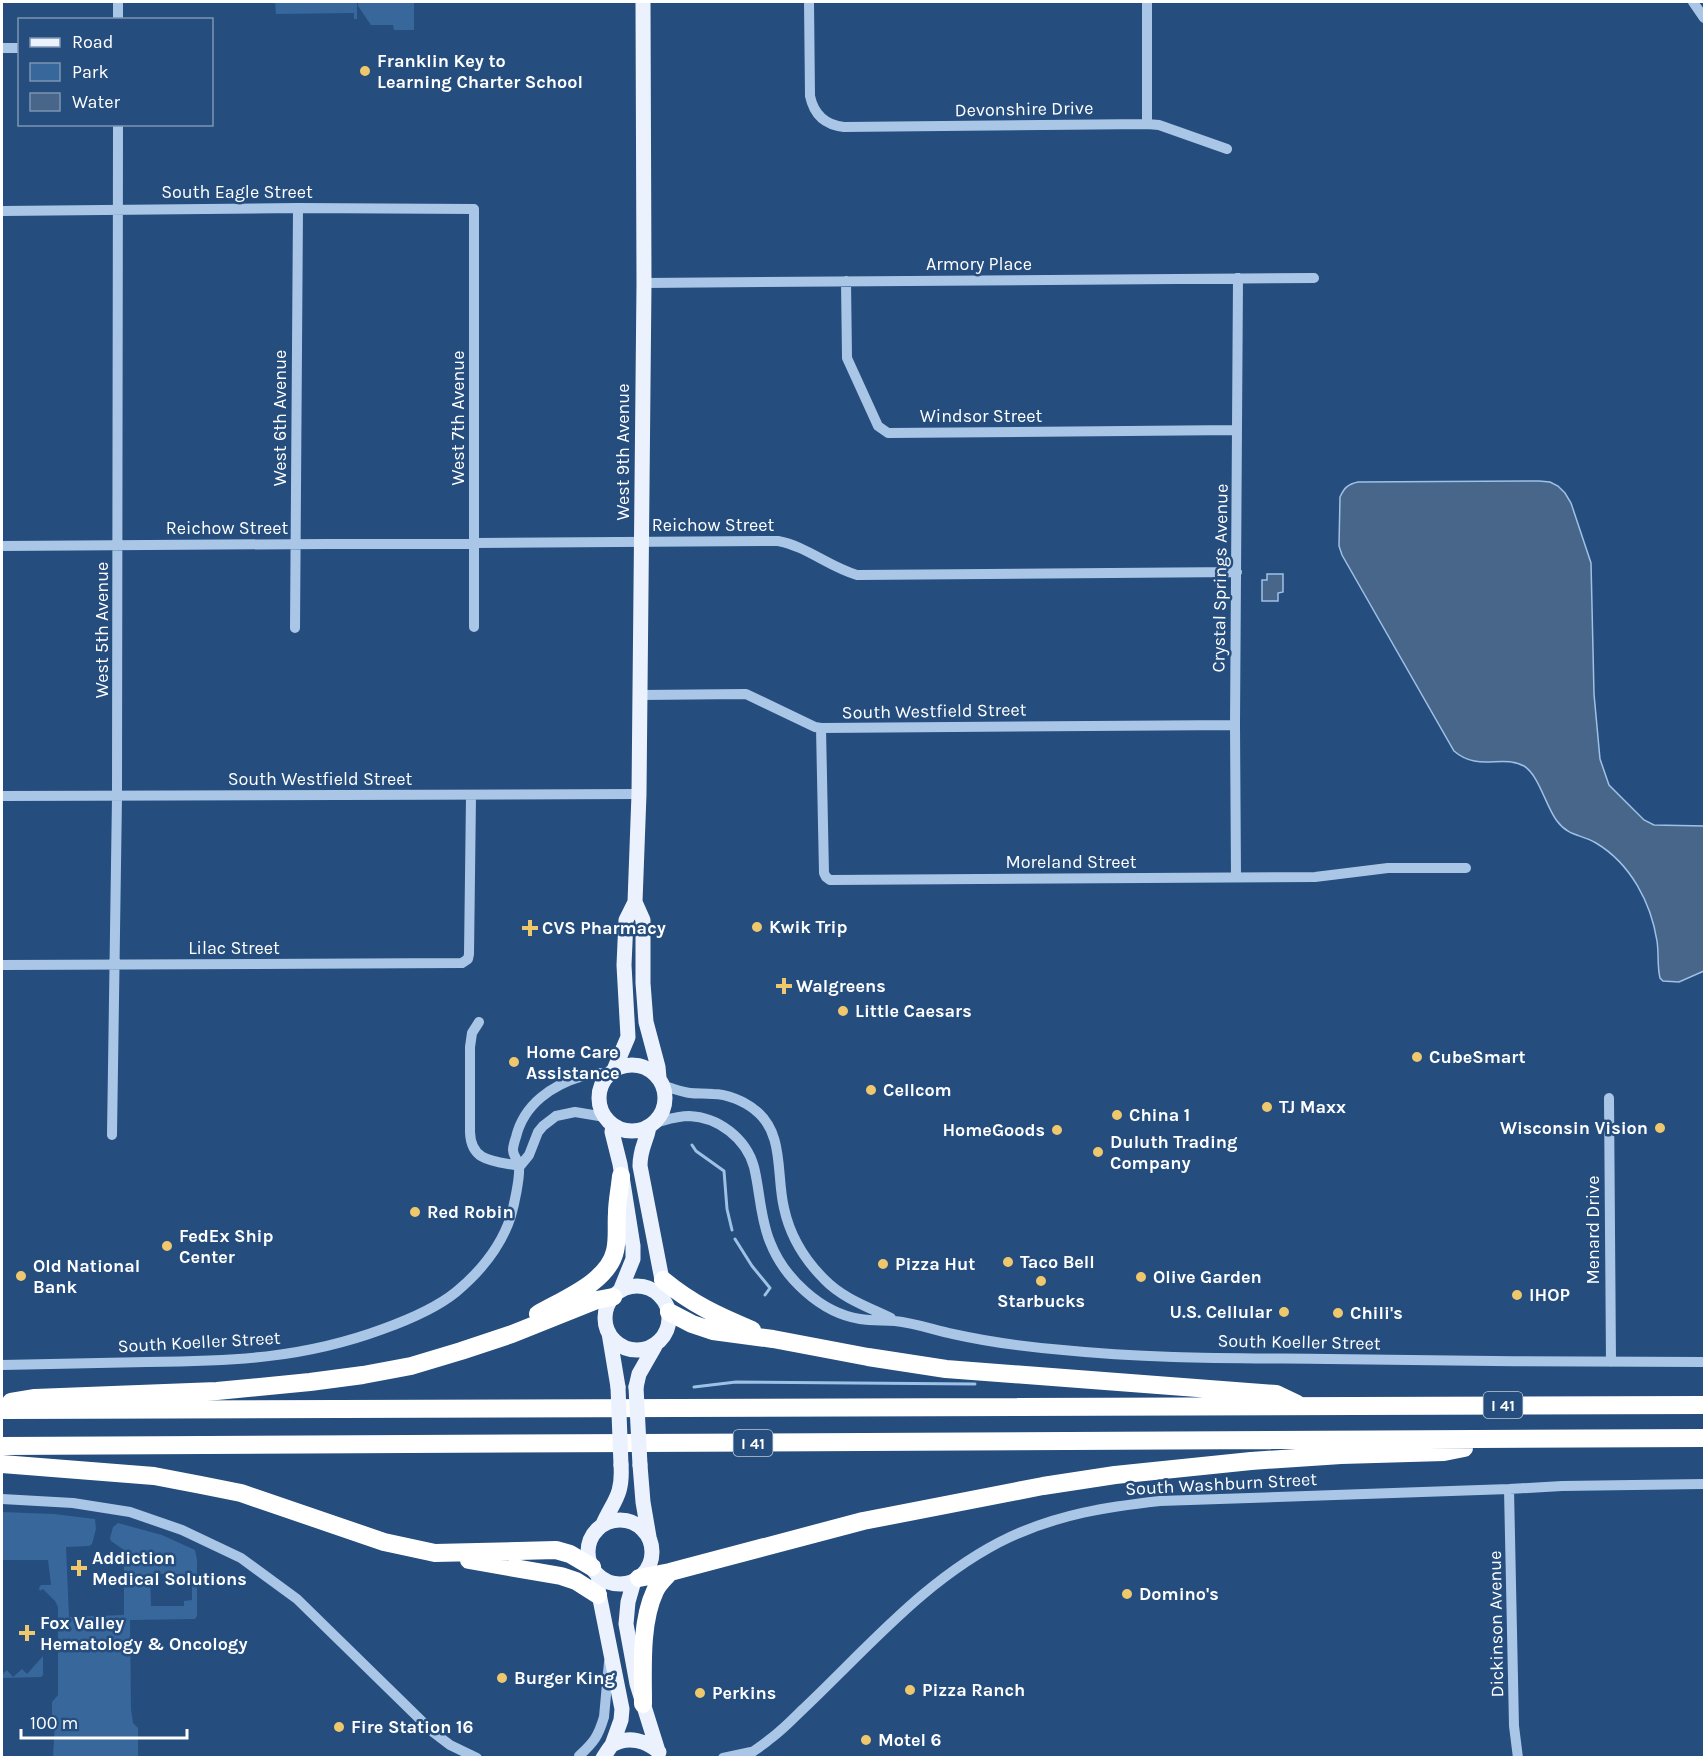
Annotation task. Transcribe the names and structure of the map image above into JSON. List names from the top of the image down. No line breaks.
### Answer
{"streets":{"highway":["I 41"],"main road":["West 9th Avenue"],"street":["Devonshire Drive","South Eagle Street","Armory Place","Windsor Street","West 6th Avenue","West 7th Avenue","Reichow Street","Crystal Springs Avenue","West 5th Avenue","South Westfield Street","Moreland Street","Lilac Street","Menard Drive","South Koeller Street","South Washburn Street","Dickinson Avenue"]},"crossings":[["South Eagle Street","West 6th Avenue"],["South Eagle Street","West 7th Avenue"],["South Eagle Street","West 5th Avenue"],["Armory Place","Windsor Street"],["Armory Place","West 9th Avenue"],["Armory Place","Crystal Springs Avenue"],["Windsor Street","Crystal Springs Avenue"],["West 6th Avenue","Reichow Street"],["West 7th Avenue","Reichow Street"],["West 9th Avenue","Reichow Street"],["West 9th Avenue","South Westfield Street"],["West 9th Avenue","South Koeller Street"],["Reichow Street","Crystal Springs Avenue"],["Reichow Street","West 5th Avenue"],["Crystal Springs Avenue","South Westfield Street"],["Crystal Springs Avenue","Moreland Street"],["West 5th Avenue","South Westfield Street"],["West 5th Avenue","Lilac Street"],["South Westfield Street","Moreland Street"],["South Westfield Street","Lilac Street"],["Menard Drive","South Koeller Street"],["South Washburn Street","Dickinson Avenue"]],"places":{"other":["Franklin Key to Learning Charter School","Kwik Trip","Little Caesars","CubeSmart","Home Care Assistance","Cellcom","TJ Maxx","China 1","Wisconsin Vision","HomeGoods","Duluth Trading Company","Red Robin","FedEx Ship Center","Taco Bell","Pizza Hut","Old National Bank","Olive Garden","Starbucks","IHOP","U.S. Cellular","Chili's","Domino's","Burger King","Pizza Ranch","Perkins","Fire Station 16","Motel 6"],"health":["CVS Pharmacy","Walgreens","Addiction Medical Solutions","Fox Valley Hematology & Oncology"]},"legend":["Road","Park","Water"],"scale_bar":"100 m"}
